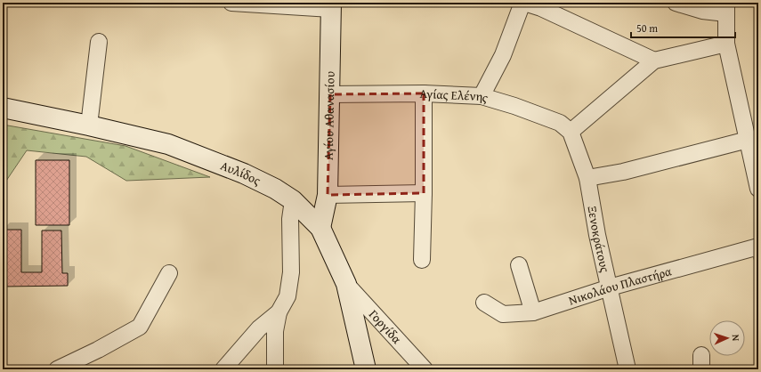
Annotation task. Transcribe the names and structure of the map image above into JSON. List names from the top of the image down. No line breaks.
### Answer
{"streets":{"main road":["Αγίου Αθανασίου","Αυλίδος"],"street":["Αγίας Ελένης","Ξενοκράτους","Νικολάου Πλαστήρα","Γοργίδα"]},"crossings":[["Αγίας Ελένης","Αγίου Αθανασίου"],["Αγίας Ελένης","Ξενοκράτους"],["Αγίου Αθανασίου","Αυλίδος"],["Αυλίδος","Γοργίδα"],["Ξενοκράτους","Νικολάου Πλαστήρα"]],"scale_bar":"50 m","north":"right"}
